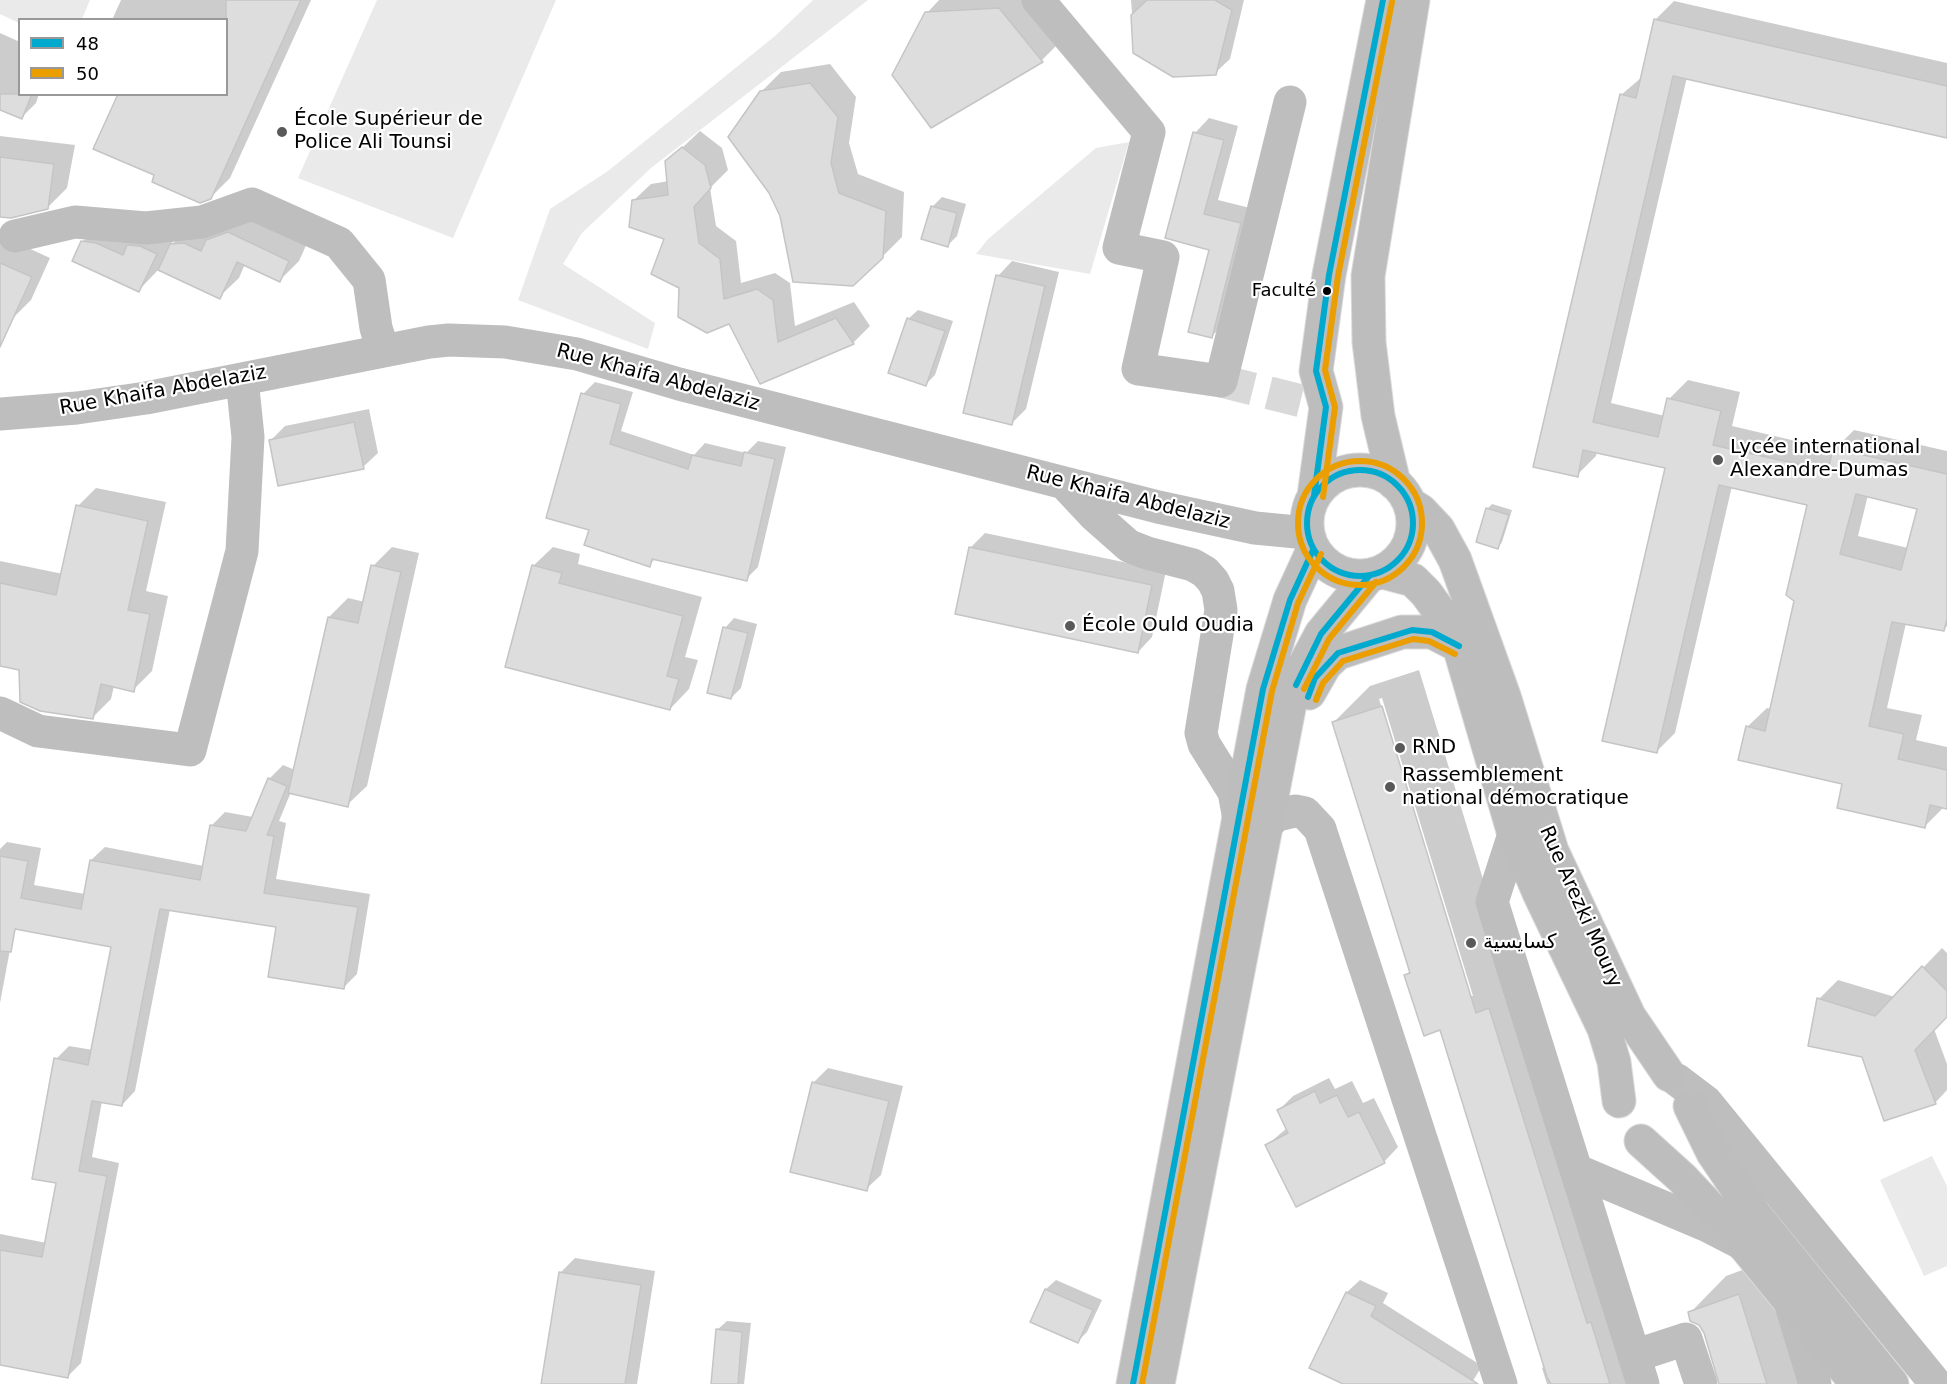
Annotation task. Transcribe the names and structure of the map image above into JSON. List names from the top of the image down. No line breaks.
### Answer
{"streets":{"main road":["Rue Arezki Moury"],"street":["Rue Khaifa Abdelaziz"]},"crossings":[["Rue Khaifa Abdelaziz","Rue Arezki Moury"]],"places":["École Supérieur de Police Ali Tounsi","Faculté","Lycée international Alexandre-Dumas","École Ould Oudia","RND","Rassemblement national démocratique","كسايسية"],"lines":["transit line 48","transit line 50"],"legend":["48","50"]}
